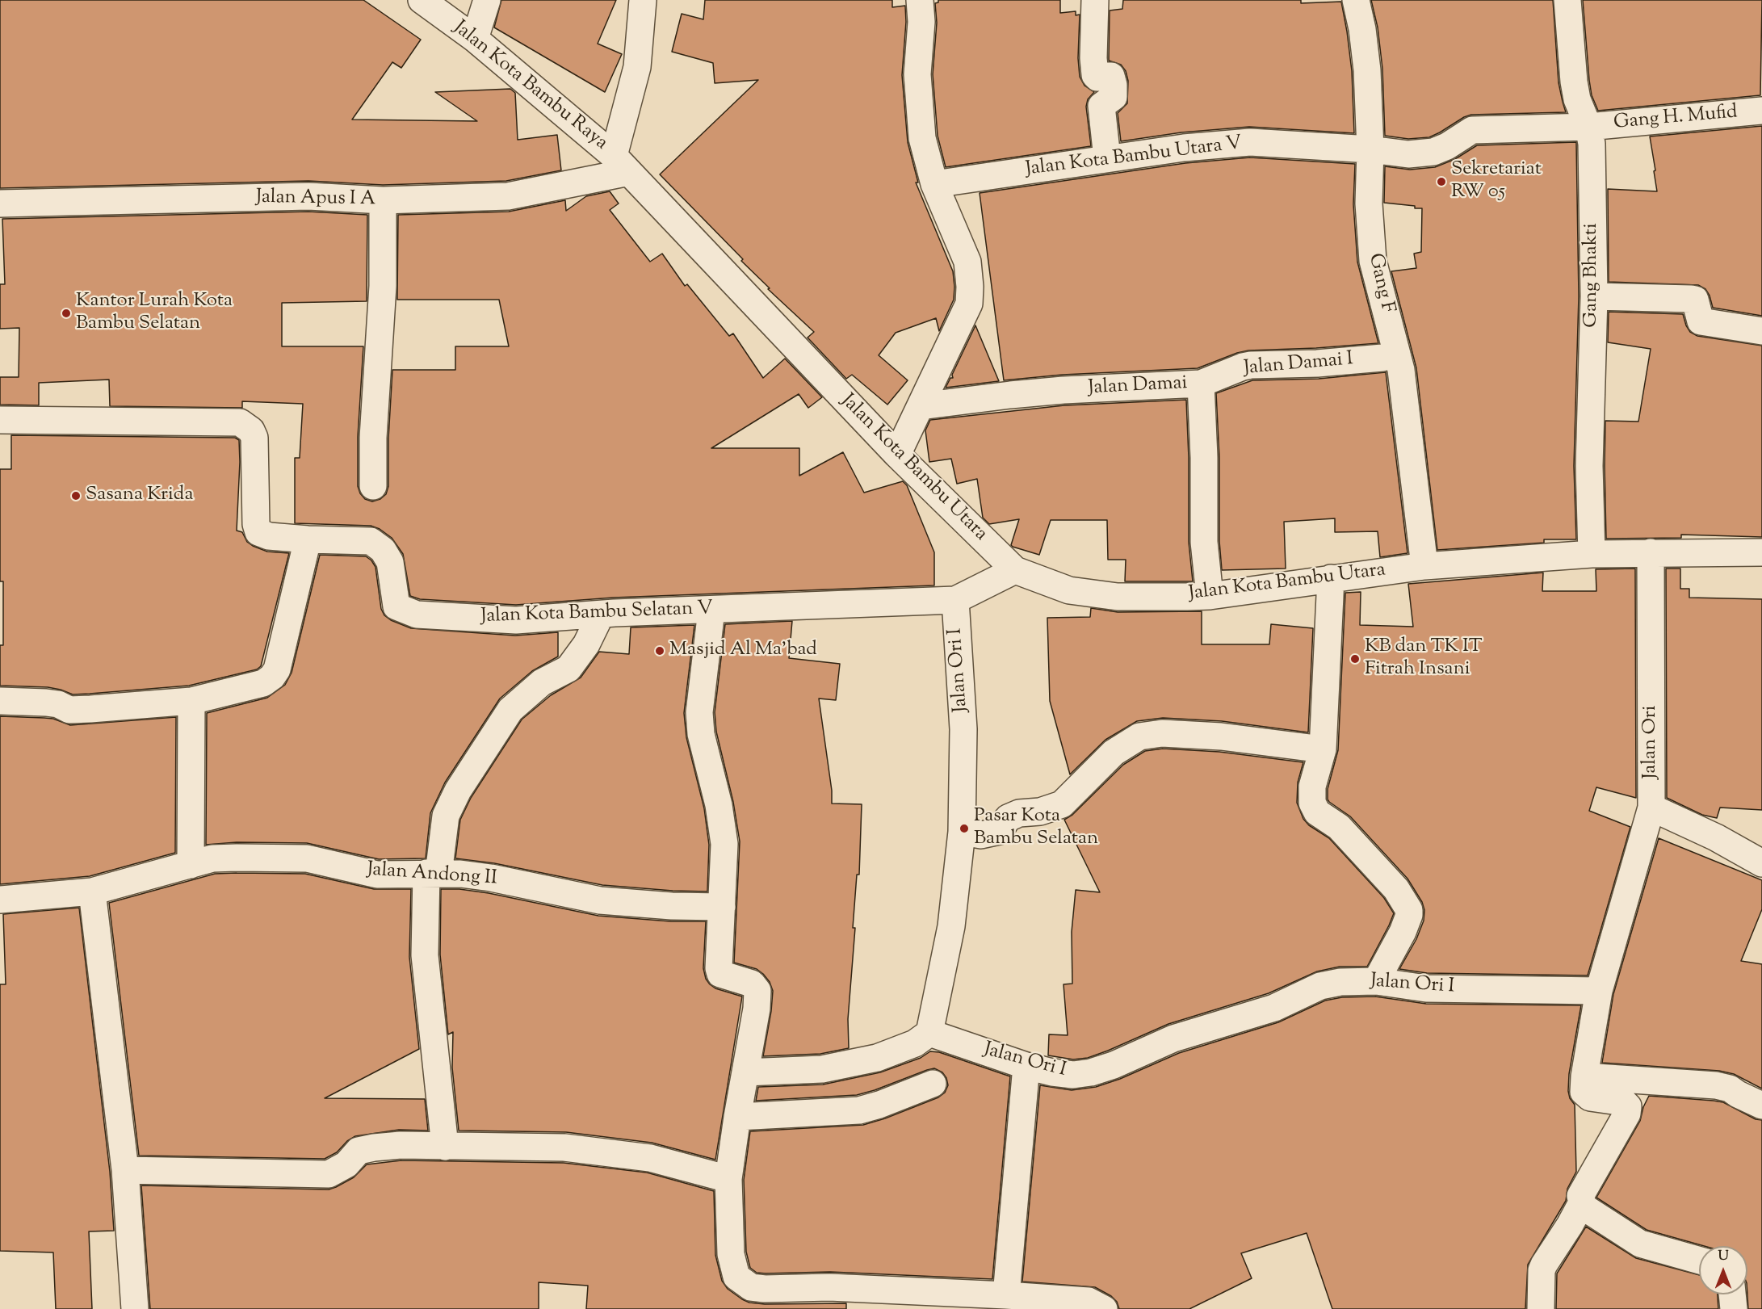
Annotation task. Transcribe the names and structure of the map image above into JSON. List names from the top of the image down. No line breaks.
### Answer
{"streets":{"street":["Jalan Kota Bambu Raya","Gang H. Mufid","Jalan Kota Bambu Utara V","Jalan Apus I A","Gang Bhakti","Gang F","Jalan Damai I","Jalan Damai","Jalan Kota Bambu Utara","Jalan Kota Bambu Selatan V","Jalan Ori I","Jalan Ori","Jalan Andong II"]},"crossings":[["Jalan Kota Bambu Raya","Jalan Apus I A"],["Jalan Kota Bambu Raya","Jalan Kota Bambu Utara"],["Gang H. Mufid","Jalan Kota Bambu Utara V"],["Gang H. Mufid","Gang Bhakti"],["Jalan Kota Bambu Utara V","Gang Bhakti"],["Jalan Kota Bambu Utara V","Gang F"],["Jalan Apus I A","Jalan Kota Bambu Utara"],["Gang Bhakti","Jalan Kota Bambu Utara"],["Gang F","Jalan Damai I"],["Gang F","Jalan Kota Bambu Utara"],["Jalan Damai I","Jalan Damai"],["Jalan Damai","Jalan Kota Bambu Utara"],["Jalan Kota Bambu Utara","Jalan Kota Bambu Selatan V"],["Jalan Kota Bambu Utara","Jalan Ori"],["Jalan Kota Bambu Selatan V","Jalan Ori I"]],"places":["Sekretariat RW 05","Kantor Lurah Kota Bambu Selatan","Sasana Krida","Masjid Al Ma'bad","KB dan TK IT Fitrah Insani","Pasar Kota Bambu Selatan"],"north":"top"}
